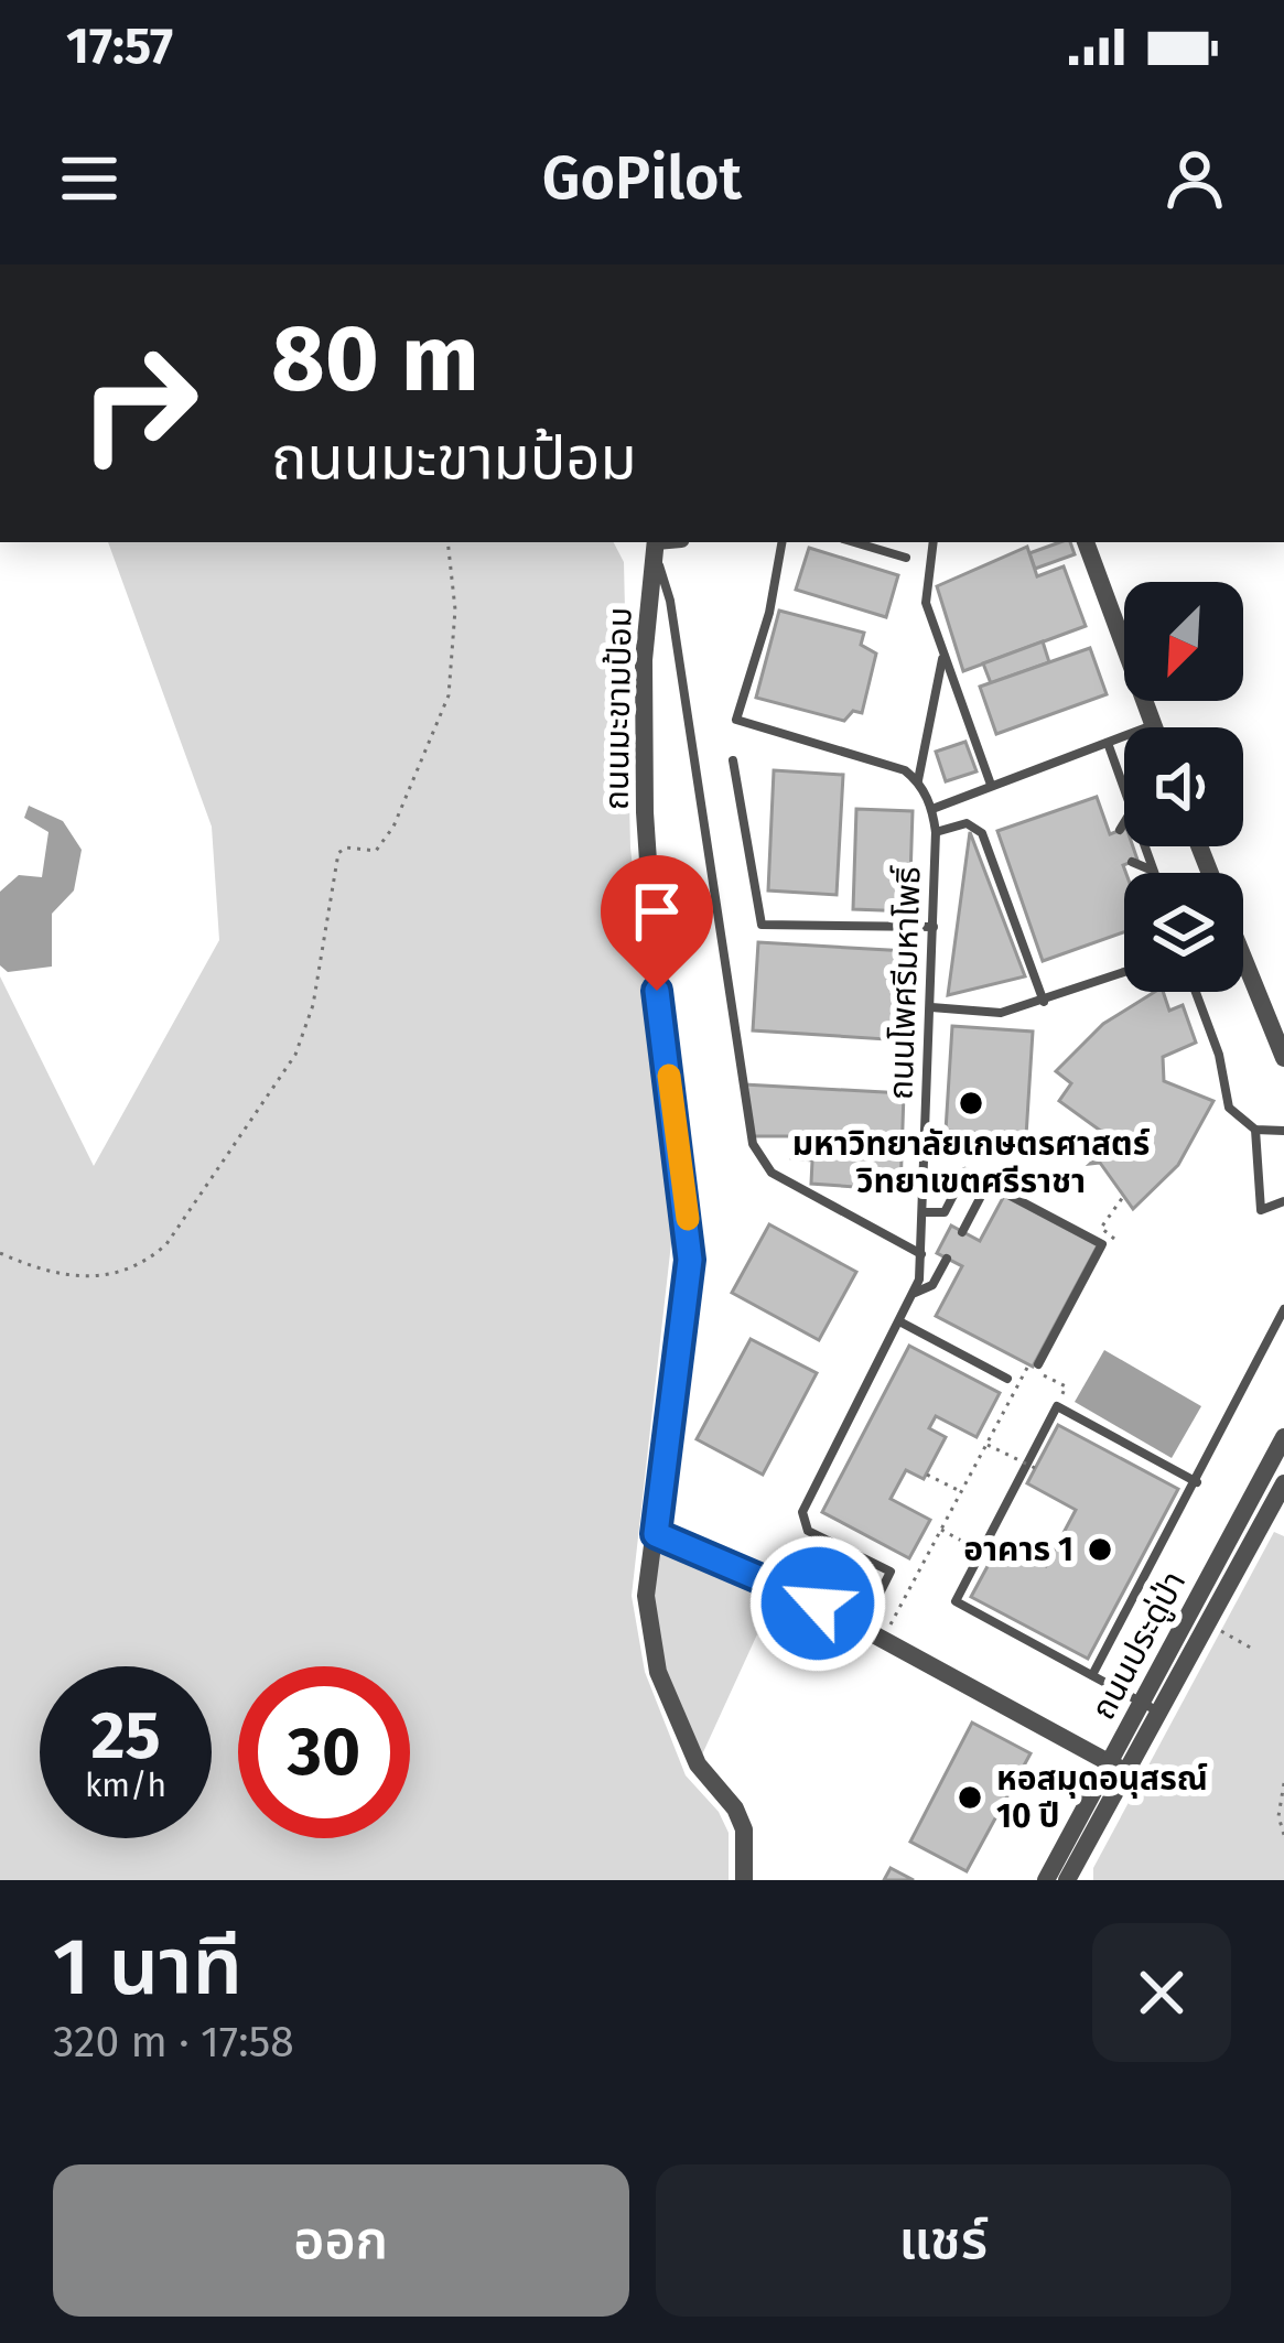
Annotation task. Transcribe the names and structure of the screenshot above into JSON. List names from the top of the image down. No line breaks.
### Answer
{"streets":{"street":["ถนนมะขามป้อม","ถนนประดู่ป่า"],"lane":["ถนนโพศรีมหาโพธิ์"]},"places":["มหาวิทยาลัยเกษตรศาสตร์ วิทยาเขตศรีราชา","อาคาร 1","หอสมุดอนุสรณ์ 10 ปี"],"north":"bottom left","page":{"status":"17:57","header":"GoPilot","turn":["80 m","ถนนมะขามป้อม"],"speed":"25 km/h","limit":"30","heading":["1 นาที","320 m · 17:58"],"buttons":["ออก","แชร์"]}}
